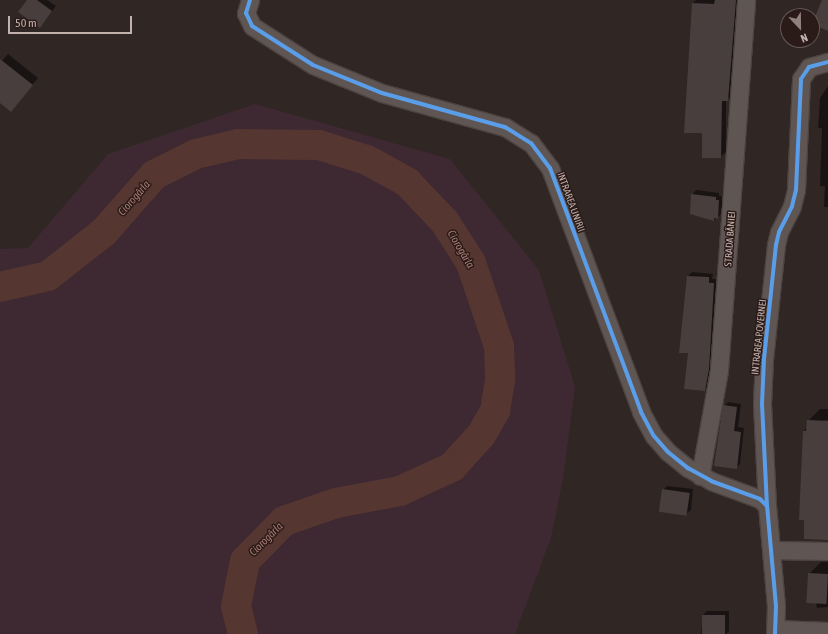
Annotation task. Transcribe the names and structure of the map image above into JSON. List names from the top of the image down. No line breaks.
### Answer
{"streets":{"street":["INTRAREA UNIRII","STRADA BĂNIEI","INTRAREA POVERNEI"]},"crossings":[["INTRAREA UNIRII","STRADA BĂNIEI"],["INTRAREA UNIRII","INTRAREA POVERNEI"]],"water":["Ciorogârla"],"scale_bar":"50 m","north":"bottom"}
